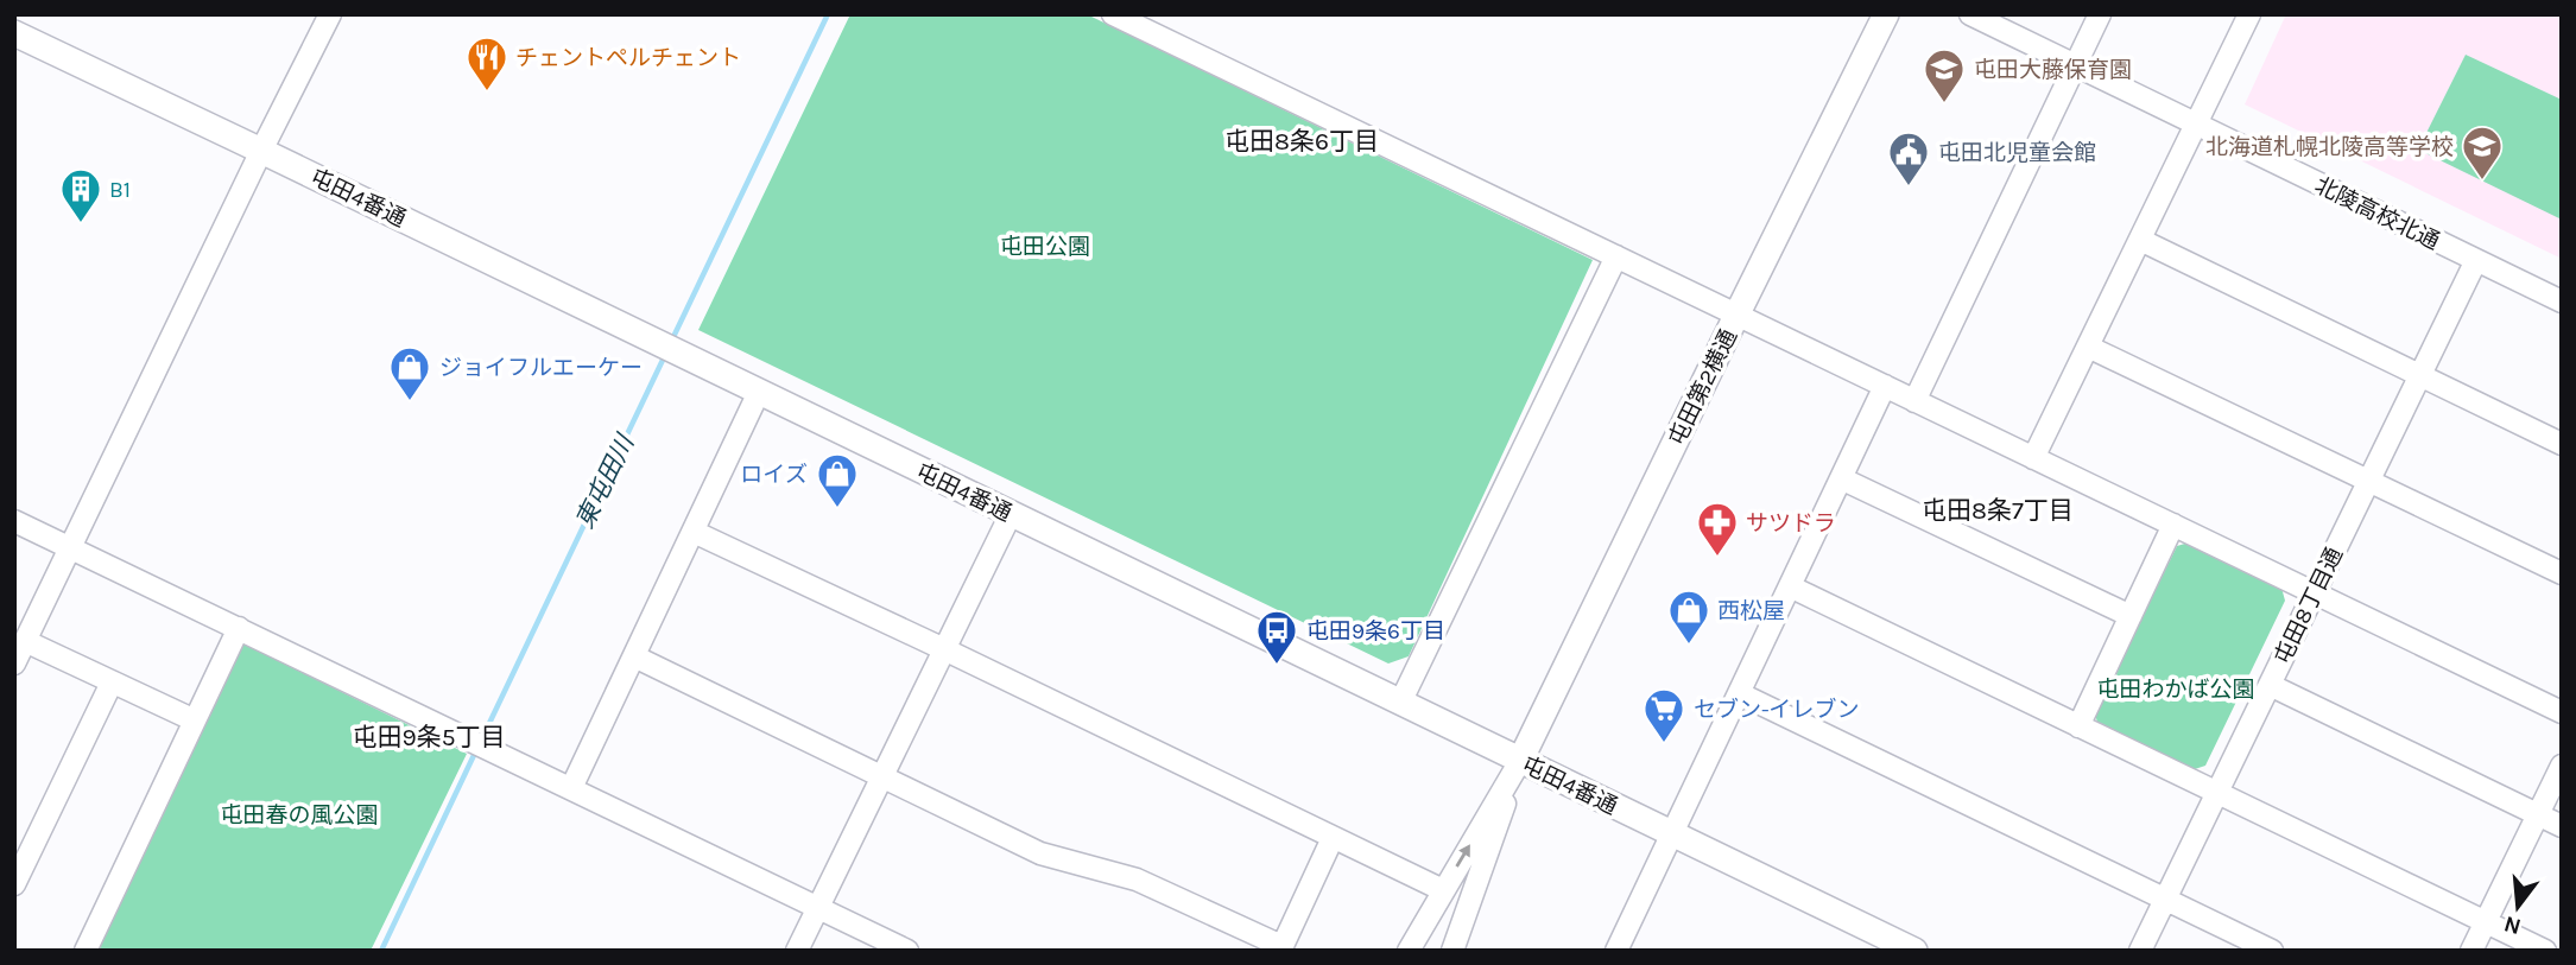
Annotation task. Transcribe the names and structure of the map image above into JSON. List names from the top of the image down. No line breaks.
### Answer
{"streets":{"street":["屯田4番通","北陵高校北通","屯田第2横通","屯田8丁目通"]},"crossings":[["屯田4番通","屯田第2横通"],["北陵高校北通","屯田8丁目通"]],"districts":["屯田8条6丁目","屯田8条7丁目","屯田9条5丁目"],"water":["東屯田川"],"parks":["屯田公園","屯田わかば公園","屯田春の風公園"],"places":{"restaurant":["チェントペルチェント"],"school or university":["屯田大藤保育園","北海道札幌北陵高等学校"],"public building":["屯田北児童会館"],"building":["B1"],"shop":["ジョイフルエーケー","ロイズ","西松屋"],"pharmacy":["サツドラ"],"bus stop":["屯田9条6丁目"],"supermarket":["セブン-イレブン"]},"north":"bottom"}
